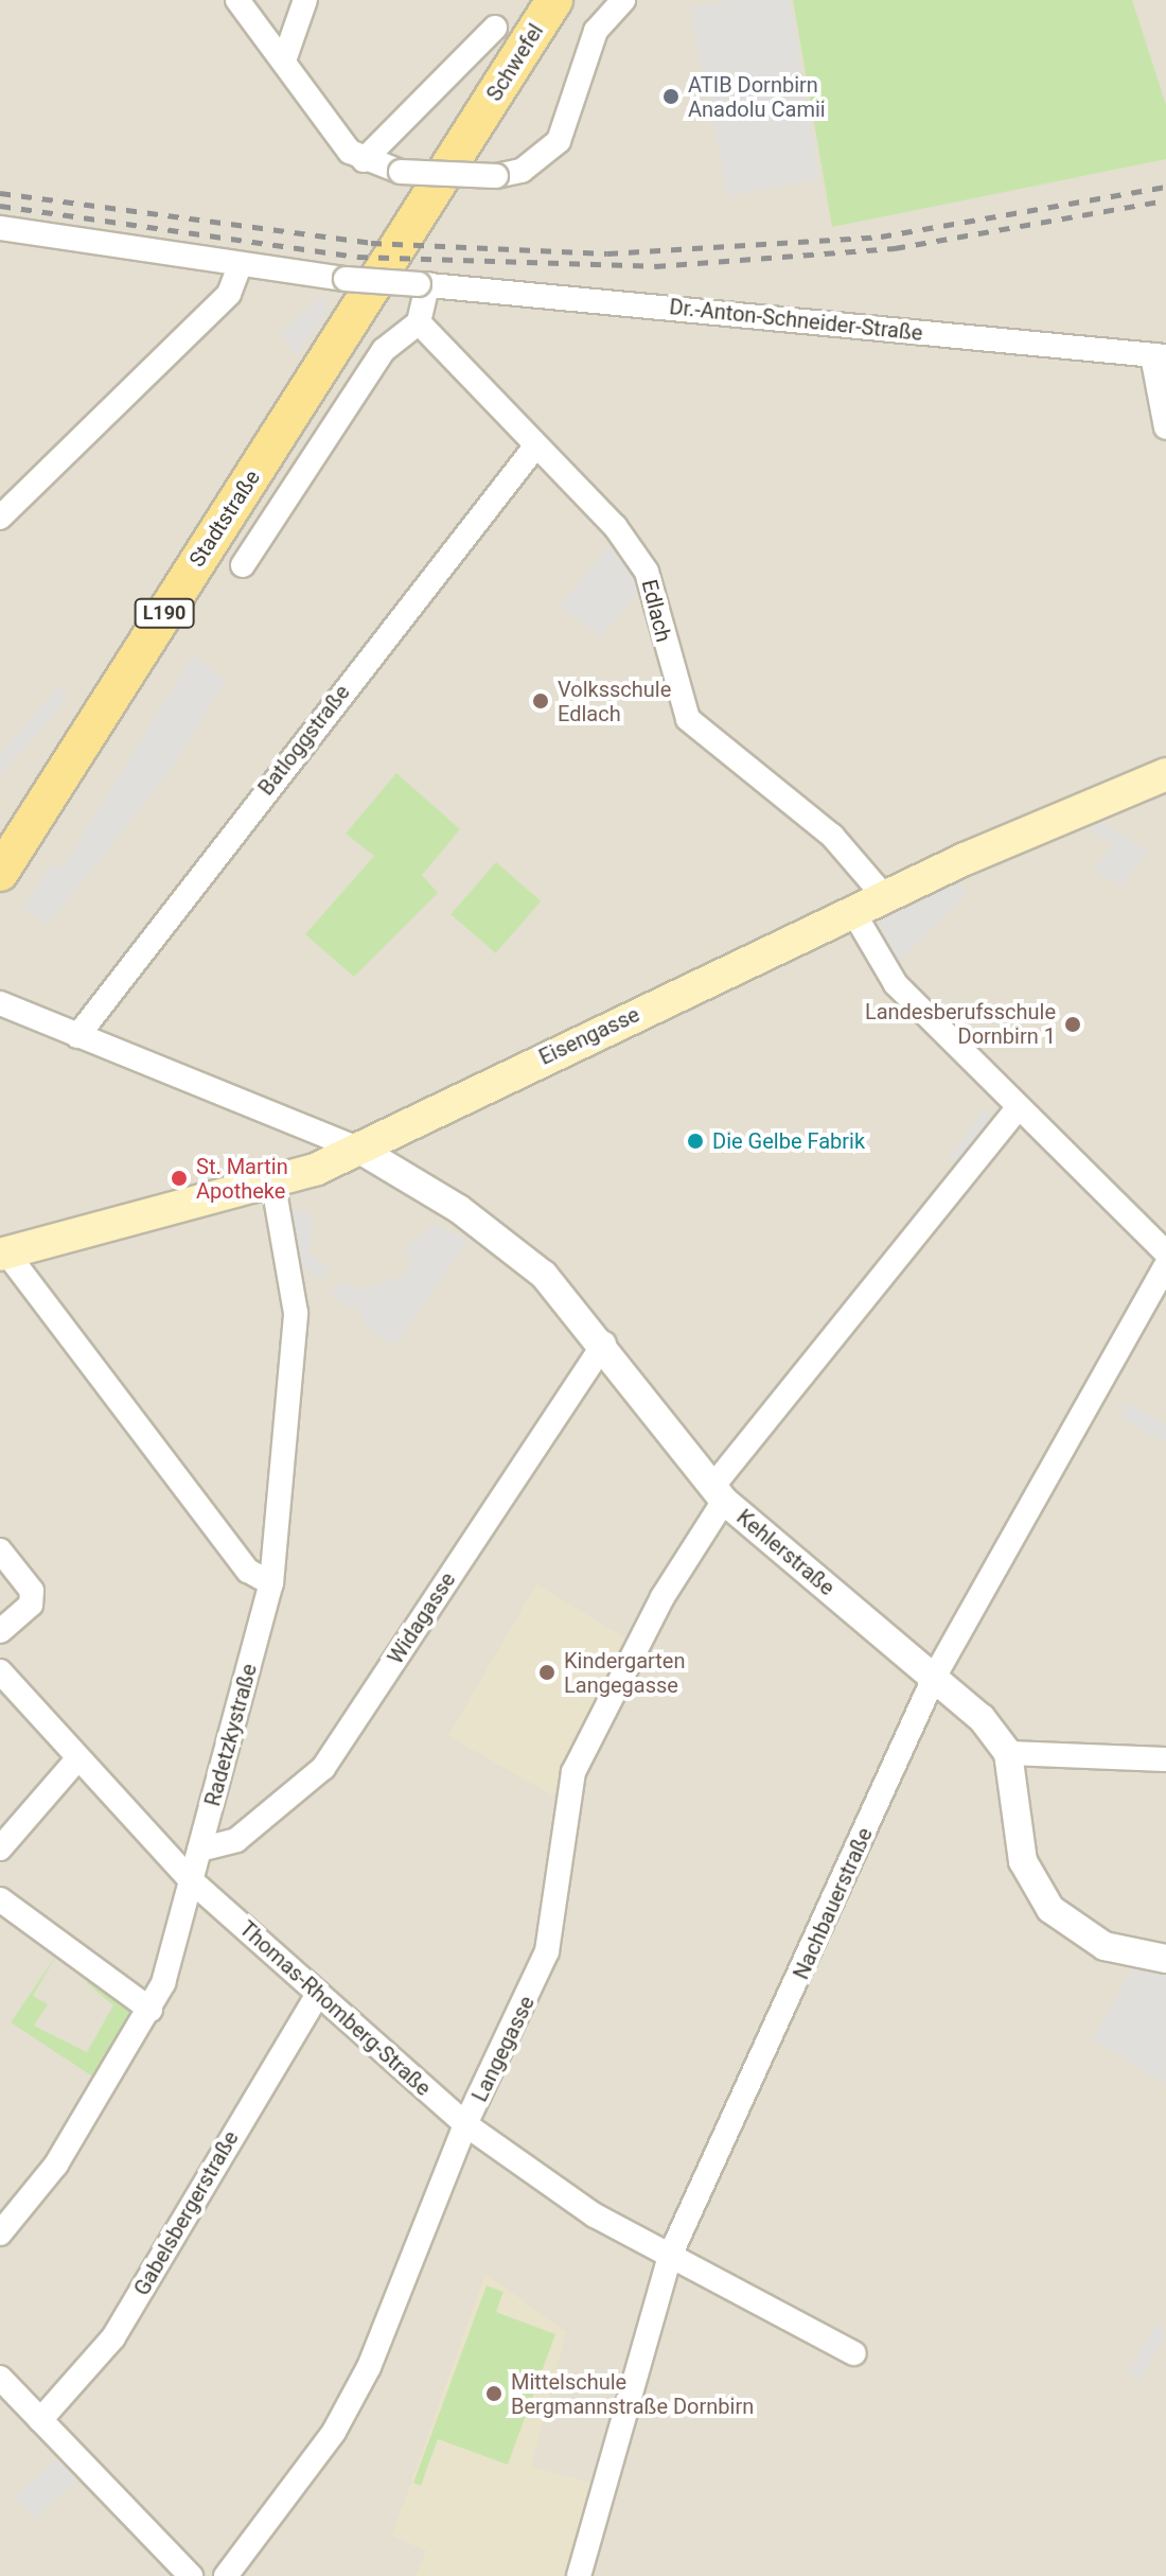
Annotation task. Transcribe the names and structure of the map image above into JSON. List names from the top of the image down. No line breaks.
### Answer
{"streets":{"main road":["Schwefel","Stadtstraße","L190","Eisengasse"],"street":["Dr.-Anton-Schneider-Straße","Edlach","Batloggstraße","Kehlerstraße","Widagasse","Radetzkystraße","Nachbauerstraße","Thomas-Rhomberg-Straße","Langegasse","Gabelsbergerstraße"]},"crossings":[["Schwefel","Stadtstraße"],["Edlach","Batloggstraße"],["Edlach","Eisengasse"],["Eisengasse","Kehlerstraße"],["Eisengasse","Radetzkystraße"],["Kehlerstraße","Widagasse"],["Kehlerstraße","Nachbauerstraße"],["Kehlerstraße","Langegasse"],["Widagasse","Radetzkystraße"],["Radetzkystraße","Thomas-Rhomberg-Straße"],["Nachbauerstraße","Thomas-Rhomberg-Straße"],["Thomas-Rhomberg-Straße","Langegasse"],["Thomas-Rhomberg-Straße","Gabelsbergerstraße"]],"places":["ATIB Dornbirn Anadolu Camii","Volksschule Edlach","Landesberufsschule Dornbirn 1","Die Gelbe Fabrik","St. Martin Apotheke","Kindergarten Langegasse","Mittelschule Bergmannstraße Dornbirn"]}
